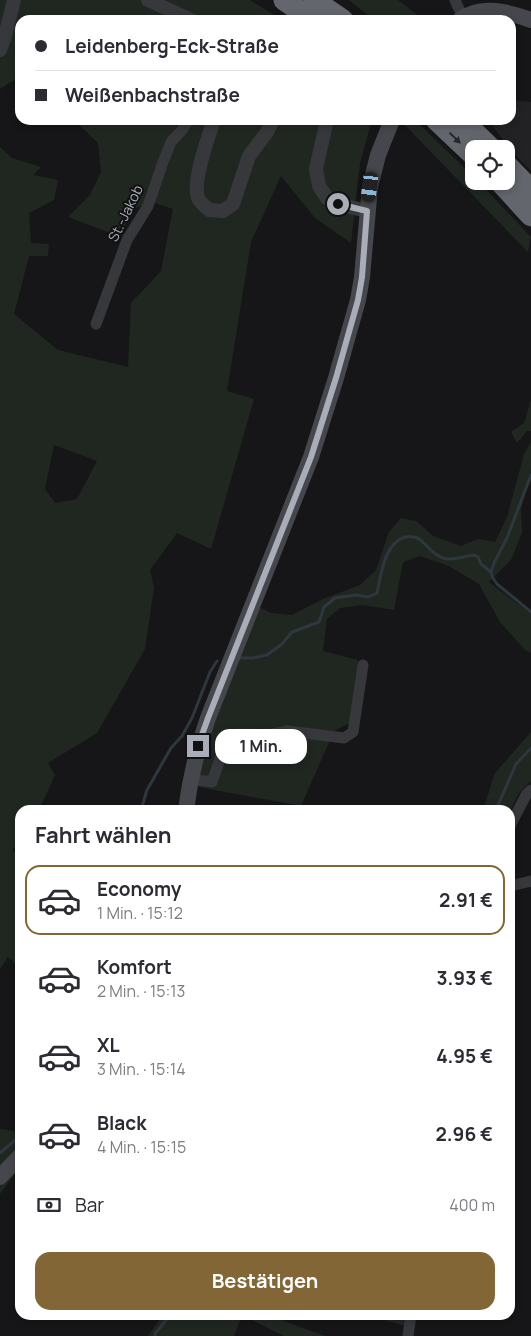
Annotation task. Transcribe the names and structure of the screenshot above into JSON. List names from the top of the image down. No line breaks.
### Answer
{"streets":{"street":["St.-Jakob"]},"page":{"banner":["Leidenberg-Eck-Straße","Weißenbachstraße"],"bubble":"1 Min.","heading":"Fahrt wählen","list":[{"name":"Economy","note":"1 Min. · 15:12","value":"2.91 €"},{"name":"Komfort","note":"2 Min. · 15:13","value":"3.93 €"},{"name":"XL","note":"3 Min. · 15:14","value":"4.95 €"},{"name":"Black","note":"4 Min. · 15:15","value":"2.96 €"}],"pay":["Bar","400 m"],"buttons":"Bestätigen"}}
